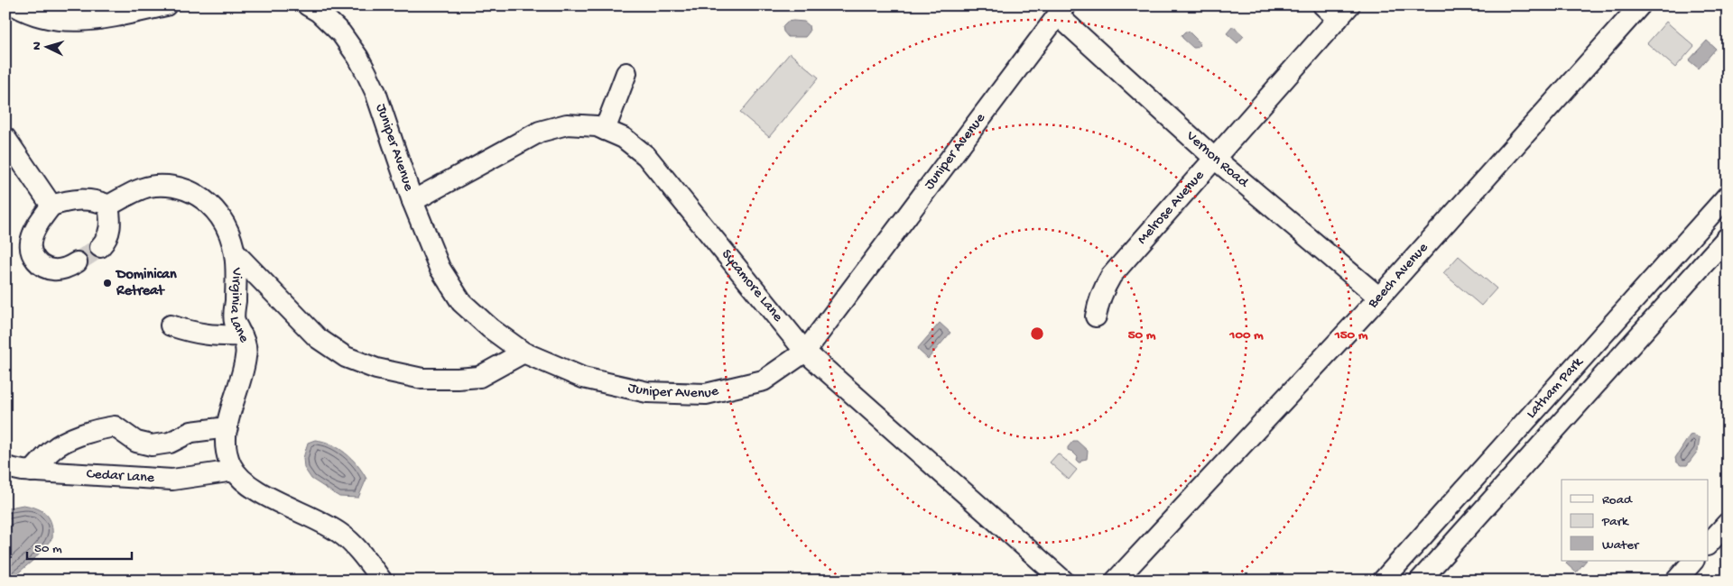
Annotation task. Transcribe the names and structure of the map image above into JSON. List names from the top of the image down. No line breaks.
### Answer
{"streets":{"street":["Juniper Avenue","Vernon Road","Melrose Avenue","Beech Avenue","Sycamore Lane","Virginia Lane","Latham Park","Cedar Lane"]},"crossings":[["Juniper Avenue","Vernon Road"],["Juniper Avenue","Sycamore Lane"],["Vernon Road","Melrose Avenue"],["Vernon Road","Beech Avenue"],["Virginia Lane","Cedar Lane"]],"places":["Dominican Retreat"],"legend":["Road","Park","Water"],"scale_bar":"50 m","north":"left","rings":["50 m","100 m","150 m"]}
